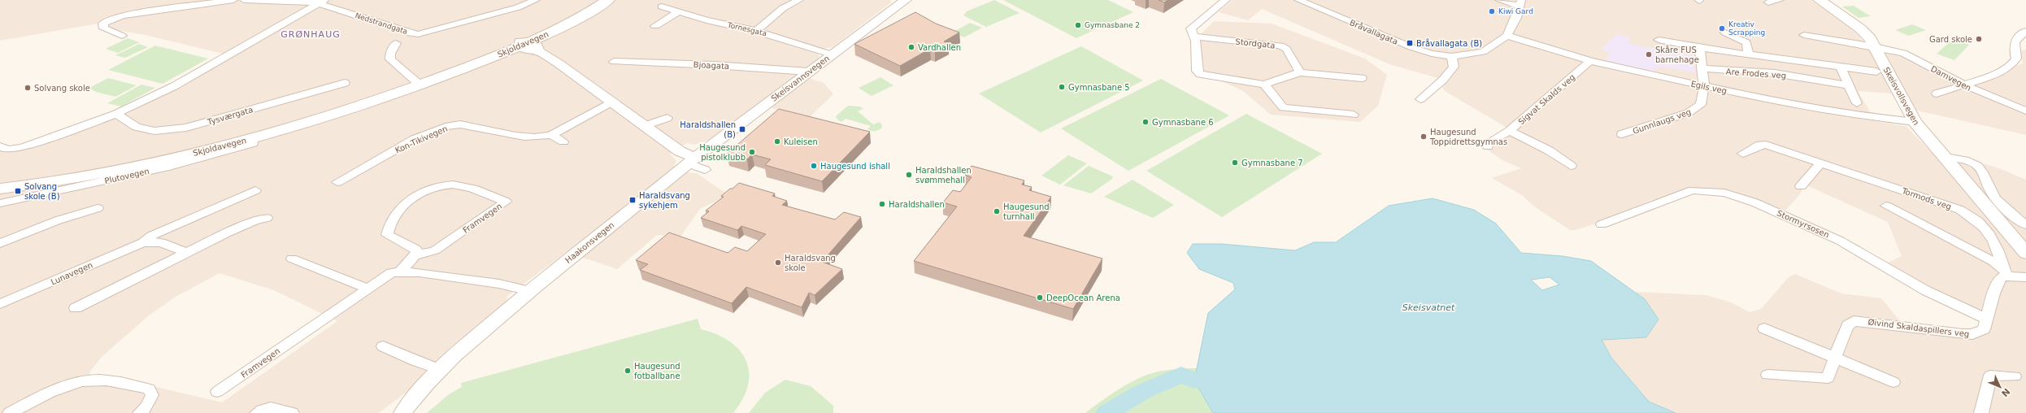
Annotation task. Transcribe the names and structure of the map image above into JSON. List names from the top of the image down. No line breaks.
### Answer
{"streets":{"main road":["Skjoldavegen","Skeisvollsvegen"],"street":["Nedstrandgata","Tornesgata","Bråvallagata","Stordgata","Bjoagata","Are Frodes veg","Skeisvannsvegen","Damvegen","Egils veg","Sigvat Skalds veg","Tysværgata","Gunnlaugs veg","Kon-Tikivegen","Plutovegen","Tormods veg","Framvegen","Stormyrsosen","Haakonsvegen","Lunavegen","Øivind Skaldaspillers veg"]},"crossings":[["Tornesgata","Skeisvannsvegen"],["Bjoagata","Skeisvannsvegen"],["Skeisvannsvegen","Haakonsvegen"],["Damvegen","Skeisvollsvegen"],["Egils veg","Skeisvollsvegen"],["Egils veg","Sigvat Skalds veg"],["Egils veg","Gunnlaugs veg"],["Tormods veg","Øivind Skaldaspillers veg"],["Framvegen","Haakonsvegen"],["Stormyrsosen","Øivind Skaldaspillers veg"]],"districts":["GRØNHAUG"],"water":["Skeisvatnet"],"places":{"other":["Kiwi Gard","Gymnasbane 2","Kreativ Scrapping","Gard skole","Vardhallen","Skåre FUS barnehage","Gymnasbane 5","Solvang skole","Gymnasbane 6","Haugesund Toppidrettsgymnas","Kuleisen","Haugesund pistolklubb","Gymnasbane 7","Haugesund ishall","Haraldshallen svømmehall","Haraldshallen","Haugesund turnhall","Haraldsvang skole","DeepOcean Arena","Haugesund fotballbane"],"transit":["Bråvallagata (B)","Haraldshallen (B)","Solvang skole (B)","Haraldsvang sykehjem"]},"north":"bottom right"}
